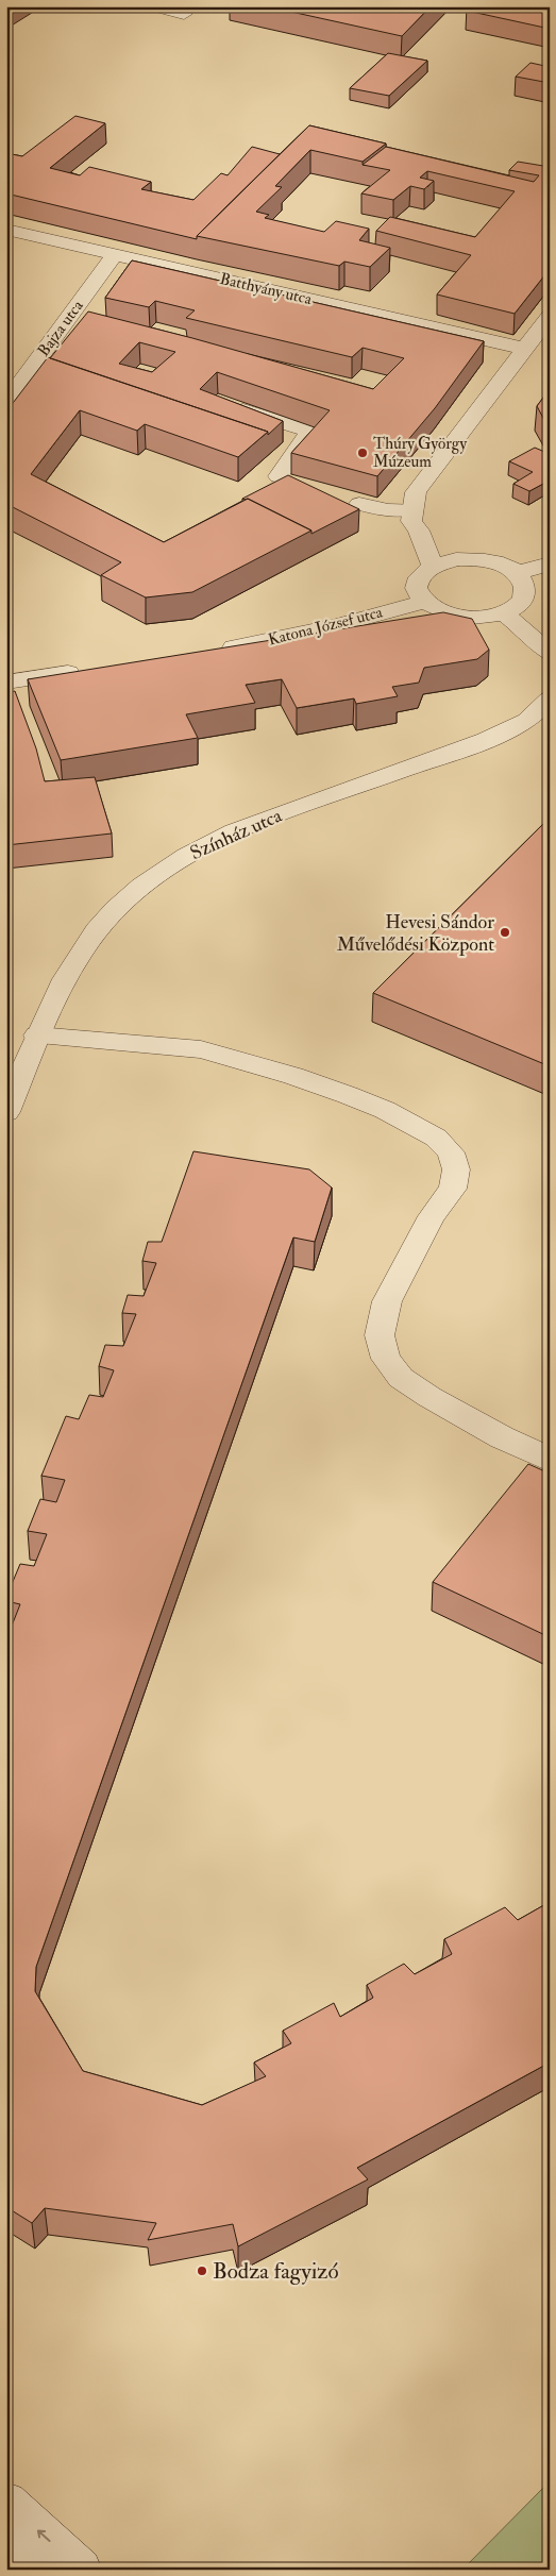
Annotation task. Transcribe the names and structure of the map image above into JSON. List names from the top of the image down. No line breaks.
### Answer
{"streets":{"street":["Batthyány utca","Bajza utca","Katona József utca","Színház utca"]},"crossings":[["Batthyány utca","Bajza utca"]],"places":["Thúry György Múzeum","Hevesi Sándor Művelődési Központ","Bodza fagyizó"]}
